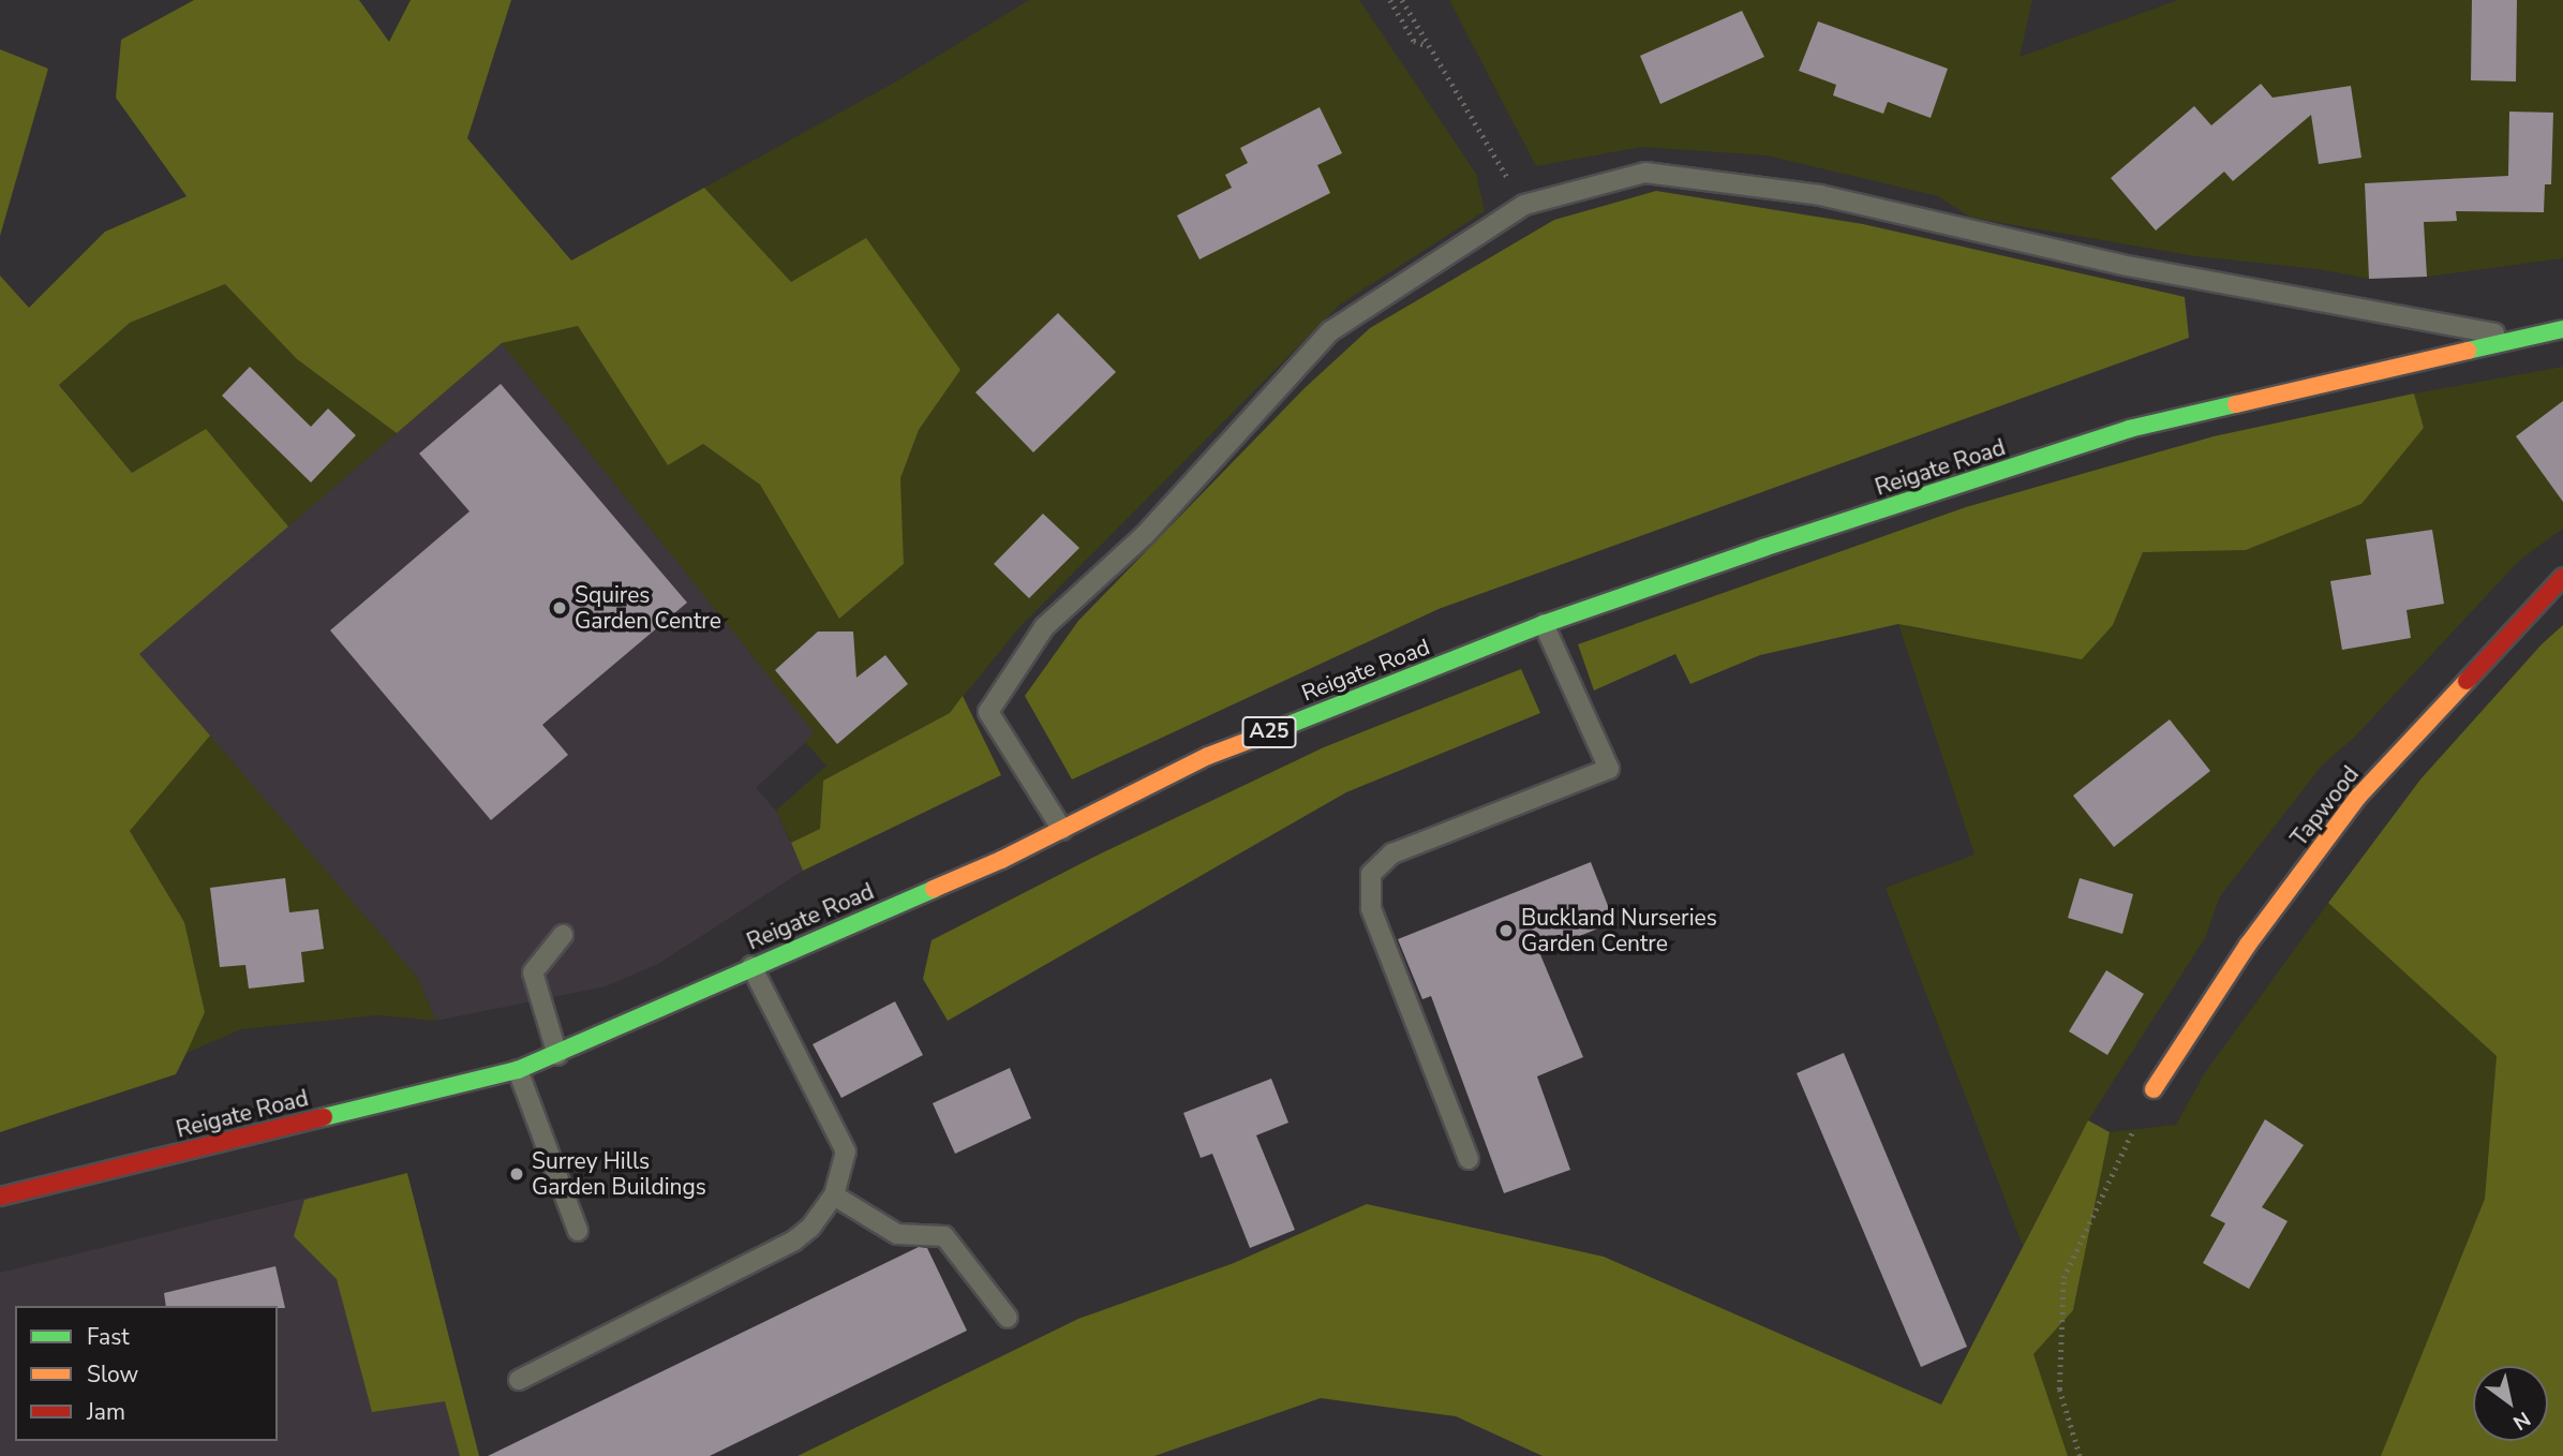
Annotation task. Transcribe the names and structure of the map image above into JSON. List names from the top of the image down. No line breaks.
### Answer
{"streets":{"main road":["Reigate Road","A25","Tapwood"]},"places":["Squires Garden Centre","Buckland Nurseries Garden Centre","Surrey Hills Garden Buildings"],"legend":["Fast","Slow","Jam"],"north":"bottom right"}
